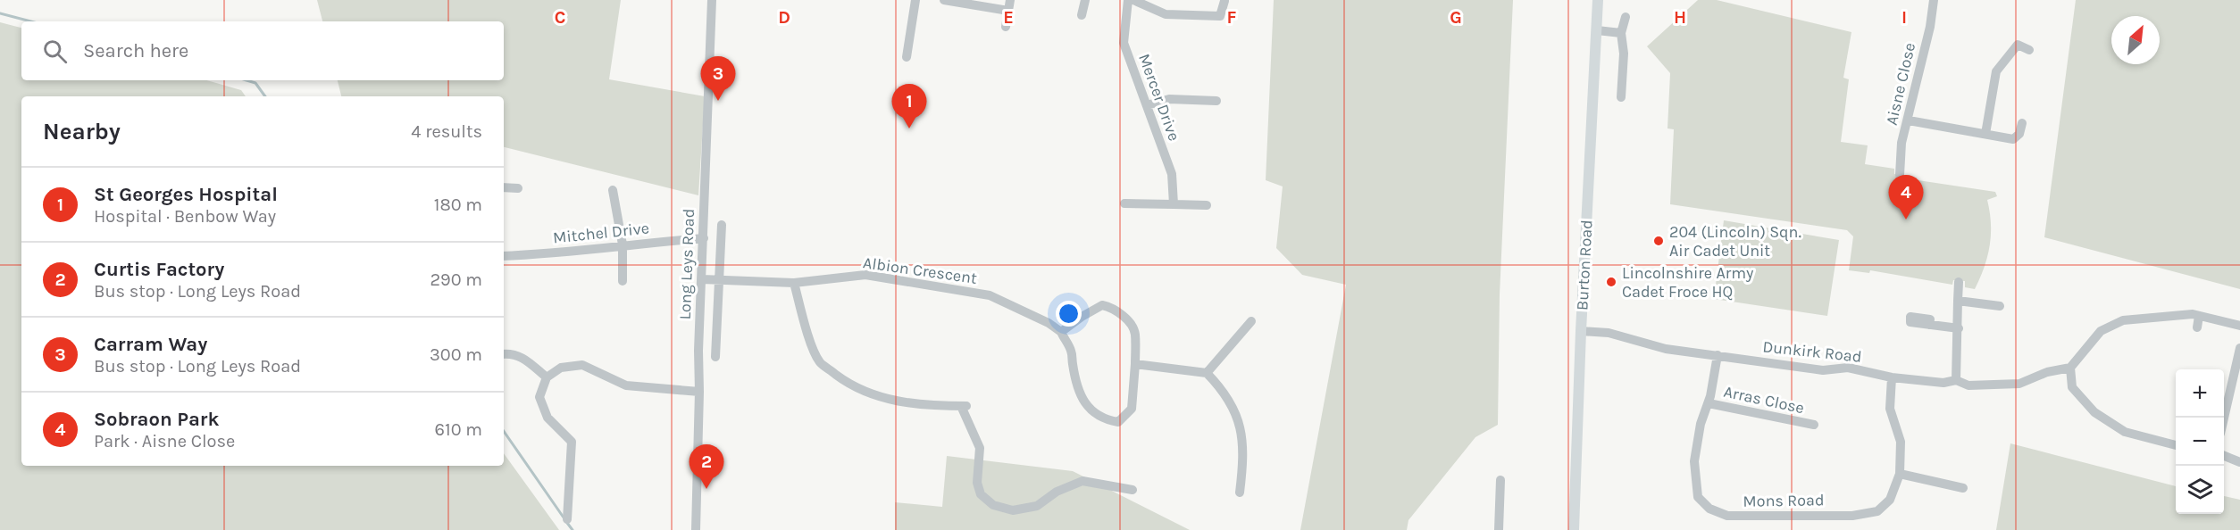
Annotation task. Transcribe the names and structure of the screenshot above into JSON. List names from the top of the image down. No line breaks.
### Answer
{"streets":{"main road":["Burton Road"],"street":["Aisne Close","Mercer Drive","Mitchel Drive","Long Leys Road","Albion Crescent","Dunkirk Road","Arras Close","Mons Road"]},"crossings":[["Mitchel Drive","Long Leys Road"],["Long Leys Road","Albion Crescent"],["Burton Road","Dunkirk Road"],["Dunkirk Road","Mons Road"],["Arras Close","Mons Road"]],"places":["204 (Lincoln) Sqn. Air Cadet Unit","Lincolnshire Army Cadet Froce HQ"],"north":"top right","page":{"search":"Search here","pins":["3","1","4","2"],"heading":["Nearby","4 results"],"list":[{"mark":"1","name":"St Georges Hospital","note":"Hospital · Benbow Way","value":"180 m"},{"mark":"2","name":"Curtis Factory","note":"Bus stop · Long Leys Road","value":"290 m"},{"mark":"3","name":"Carram Way","note":"Bus stop · Long Leys Road","value":"300 m"},{"mark":"4","name":"Sobraon Park","note":"Park · Aisne Close","value":"610 m"}],"map_buttons":["+","−"]},"grid":{"columns":["C","D","E","F","G","H","I"]}}
